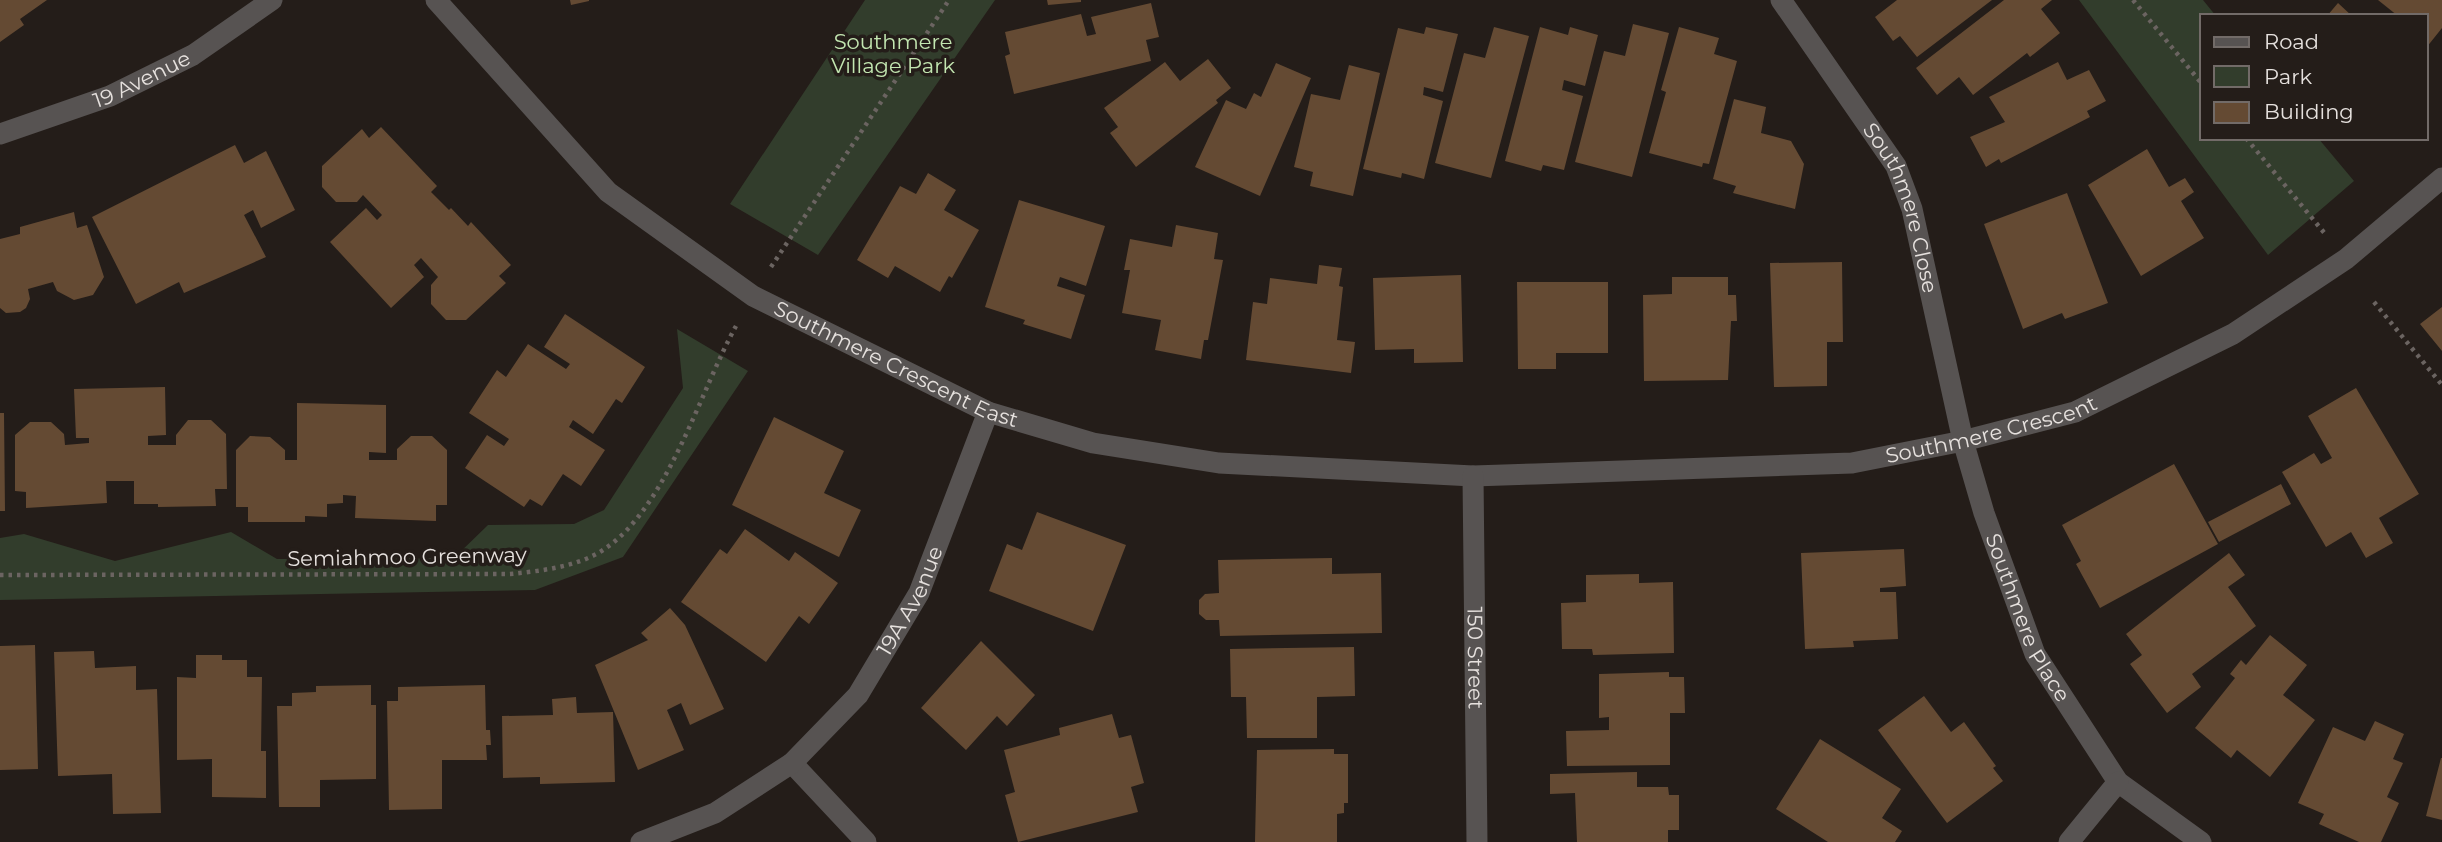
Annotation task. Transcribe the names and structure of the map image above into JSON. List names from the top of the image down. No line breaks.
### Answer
{"streets":{"street":["19 Avenue","Southmere Close","Southmere Crescent East","Southmere Crescent","19A Avenue","Southmere Place","150 Street"],"path":["Semiahmoo Greenway"]},"crossings":[["Southmere Close","Southmere Crescent"],["Southmere Close","Southmere Place"],["Southmere Crescent East","Southmere Crescent"],["Southmere Crescent East","19A Avenue"],["Southmere Crescent East","150 Street"],["Southmere Crescent","Southmere Place"],["Southmere Crescent","150 Street"]],"parks":["Southmere Village Park"],"legend":["Road","Park","Building"]}
